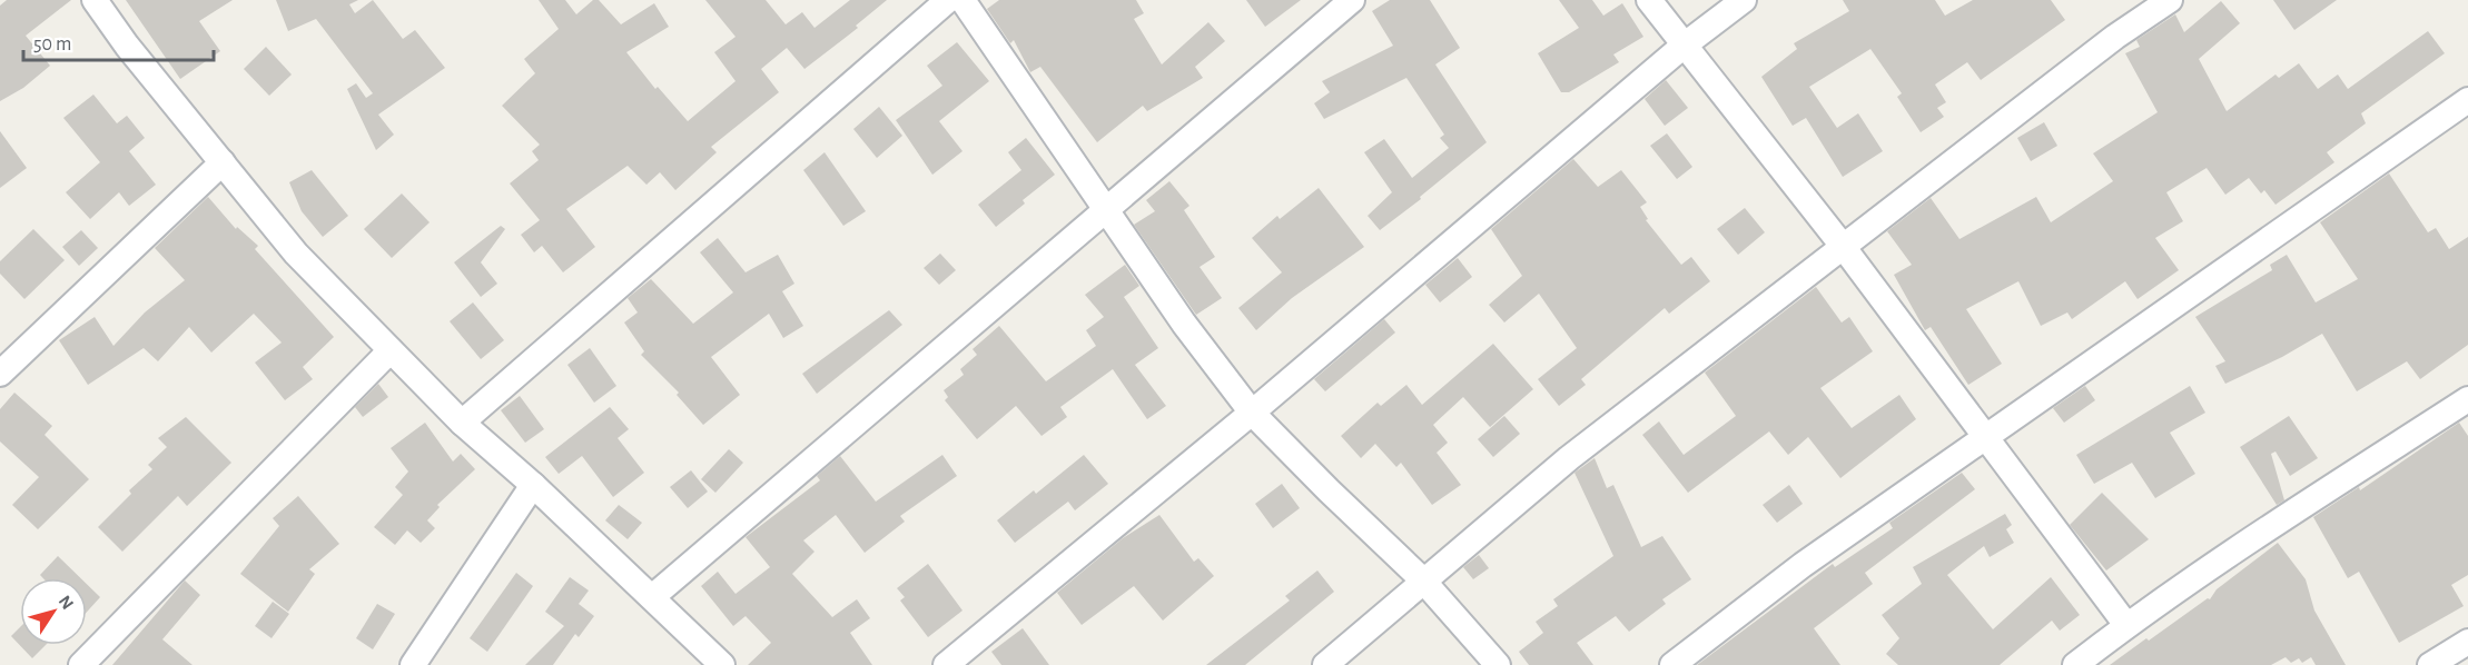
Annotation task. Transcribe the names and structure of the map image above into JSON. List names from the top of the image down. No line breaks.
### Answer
{"scale_bar":"50 m","north":"top right"}
